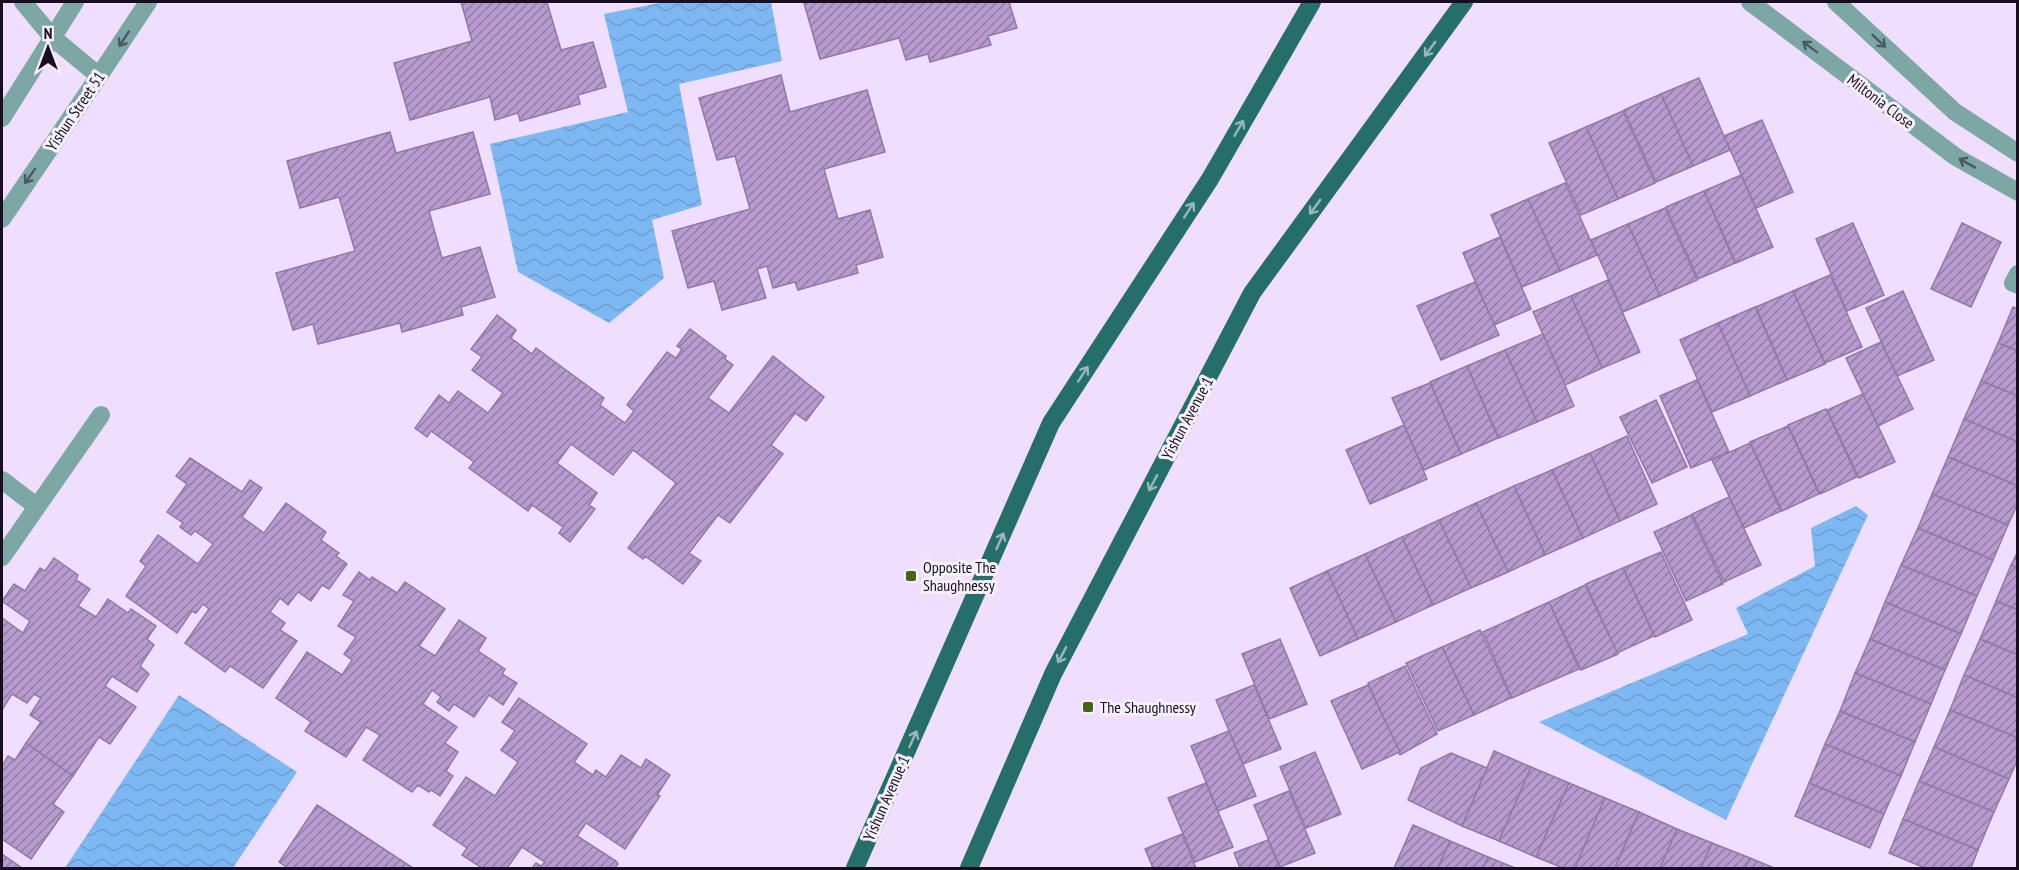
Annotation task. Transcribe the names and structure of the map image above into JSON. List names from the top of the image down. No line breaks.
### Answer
{"streets":{"main road":["Yishun Avenue 1"],"street":["Miltonia Close","Yishun Street 51"]},"places":{"transit":["Opposite The Shaughnessy","The Shaughnessy"]},"north":"top"}
